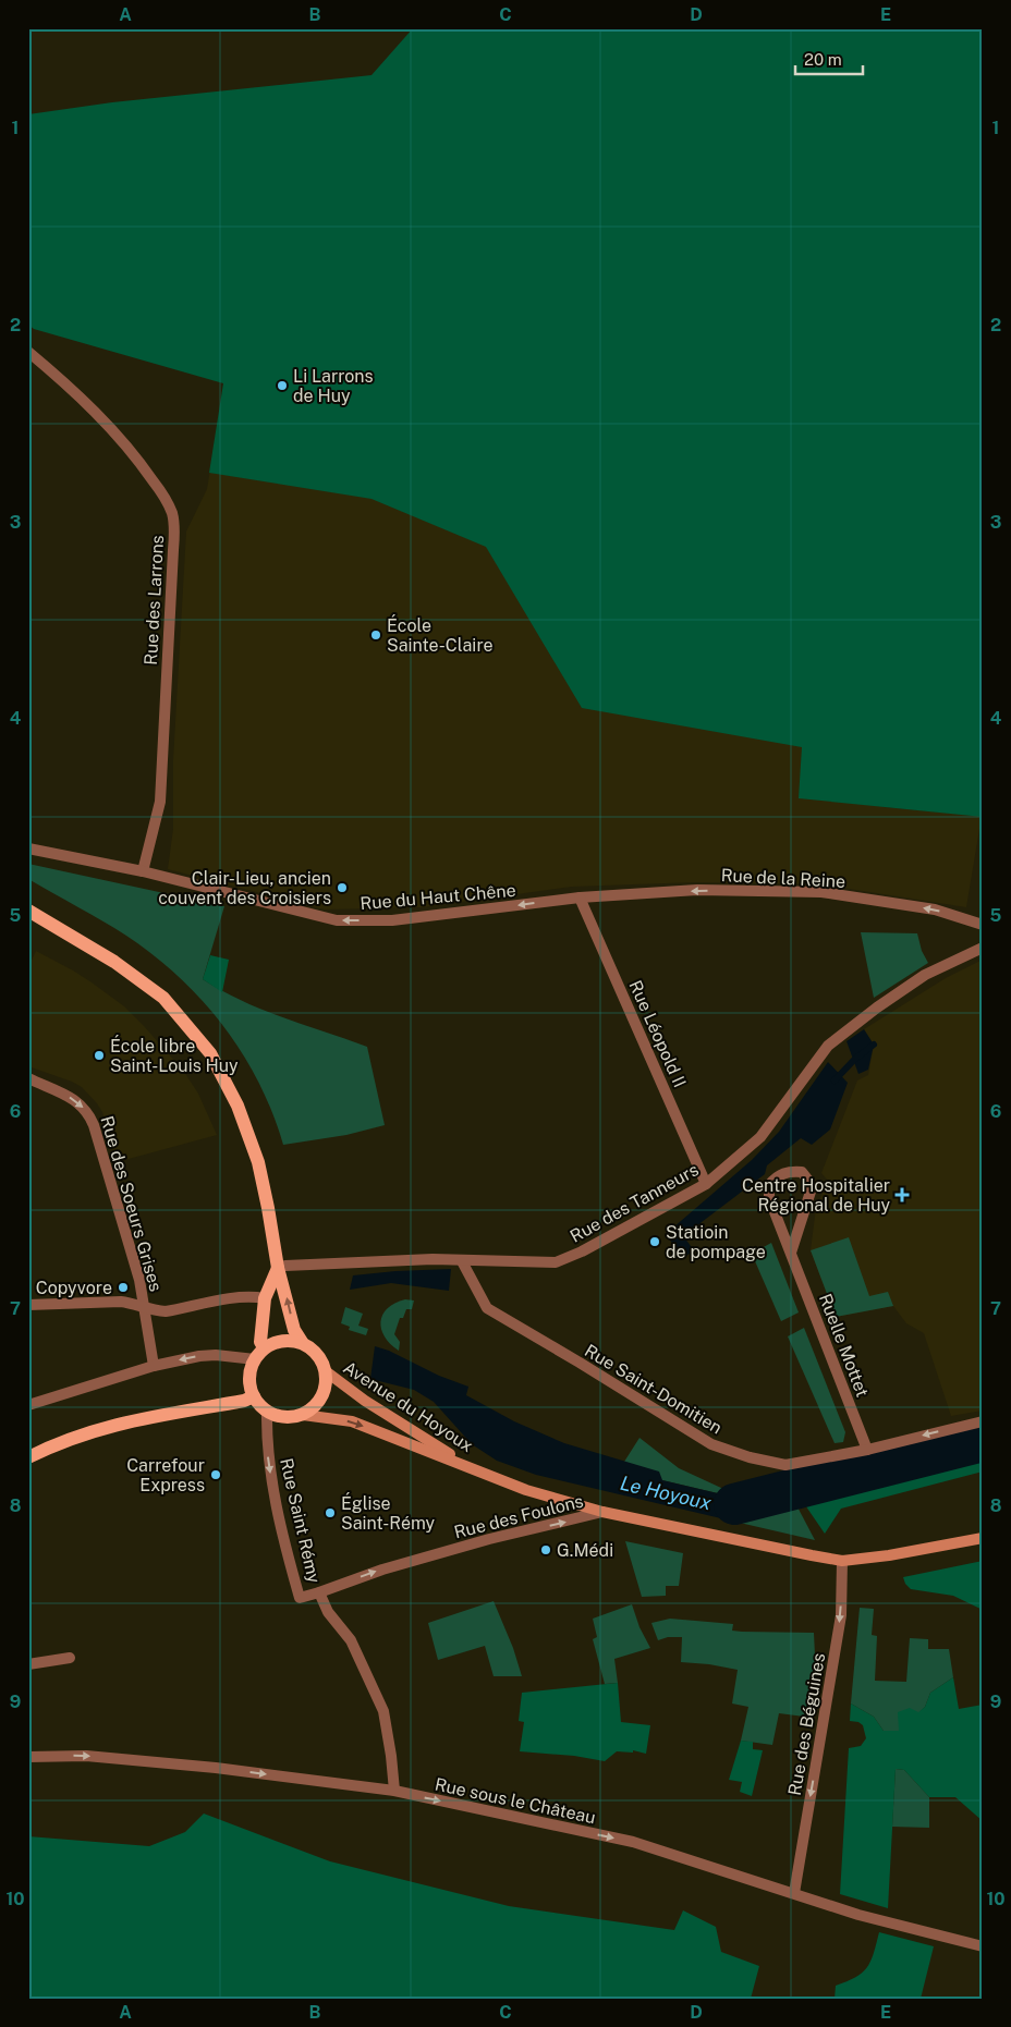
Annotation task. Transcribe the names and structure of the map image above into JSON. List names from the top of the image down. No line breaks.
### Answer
{"streets":{"main road":["Avenue du Hoyoux"],"street":["Rue des Larrons","Rue de la Reine","Rue du Haut Chêne","Rue Léopold II","Rue des Tanneurs","Rue des Soeurs Grises","Ruelle Mottet","Rue Saint-Domitien","Rue des Foulons","Rue Saint Rémy","Rue des Béguines","Rue sous le Château"]},"crossings":[["Rue des Larrons","Rue du Haut Chêne"],["Rue de la Reine","Rue du Haut Chêne"],["Rue de la Reine","Rue Léopold II"],["Rue du Haut Chêne","Rue Léopold II"],["Rue Léopold II","Rue des Tanneurs"],["Rue des Tanneurs","Rue Saint-Domitien"],["Ruelle Mottet","Rue Saint-Domitien"],["Avenue du Hoyoux","Rue des Foulons"],["Avenue du Hoyoux","Rue Saint Rémy"],["Avenue du Hoyoux","Rue des Béguines"],["Rue des Foulons","Rue Saint Rémy"],["Rue Saint Rémy","Rue sous le Château"],["Rue des Béguines","Rue sous le Château"]],"one_way":["Rue de la Reine","Rue du Haut Chêne","Rue des Soeurs Grises","Rue des Foulons","Rue Saint Rémy","Rue des Béguines","Rue sous le Château"],"water":["Le Hoyoux"],"places":{"other":["Li Larrons de Huy","École Sainte-Claire","Clair-Lieu, ancien couvent des Croisiers","École libre Saint-Louis Huy","Statioin de pompage","Copyvore","Carrefour Express","Église Saint-Rémy","G.Médi"],"health":["Centre Hospitalier Régional de Huy"]},"scale_bar":"20 m","grid":{"columns":["A","B","C","D","E"],"rows":["1","2","3","4","5","6","7","8","9","10"]}}
